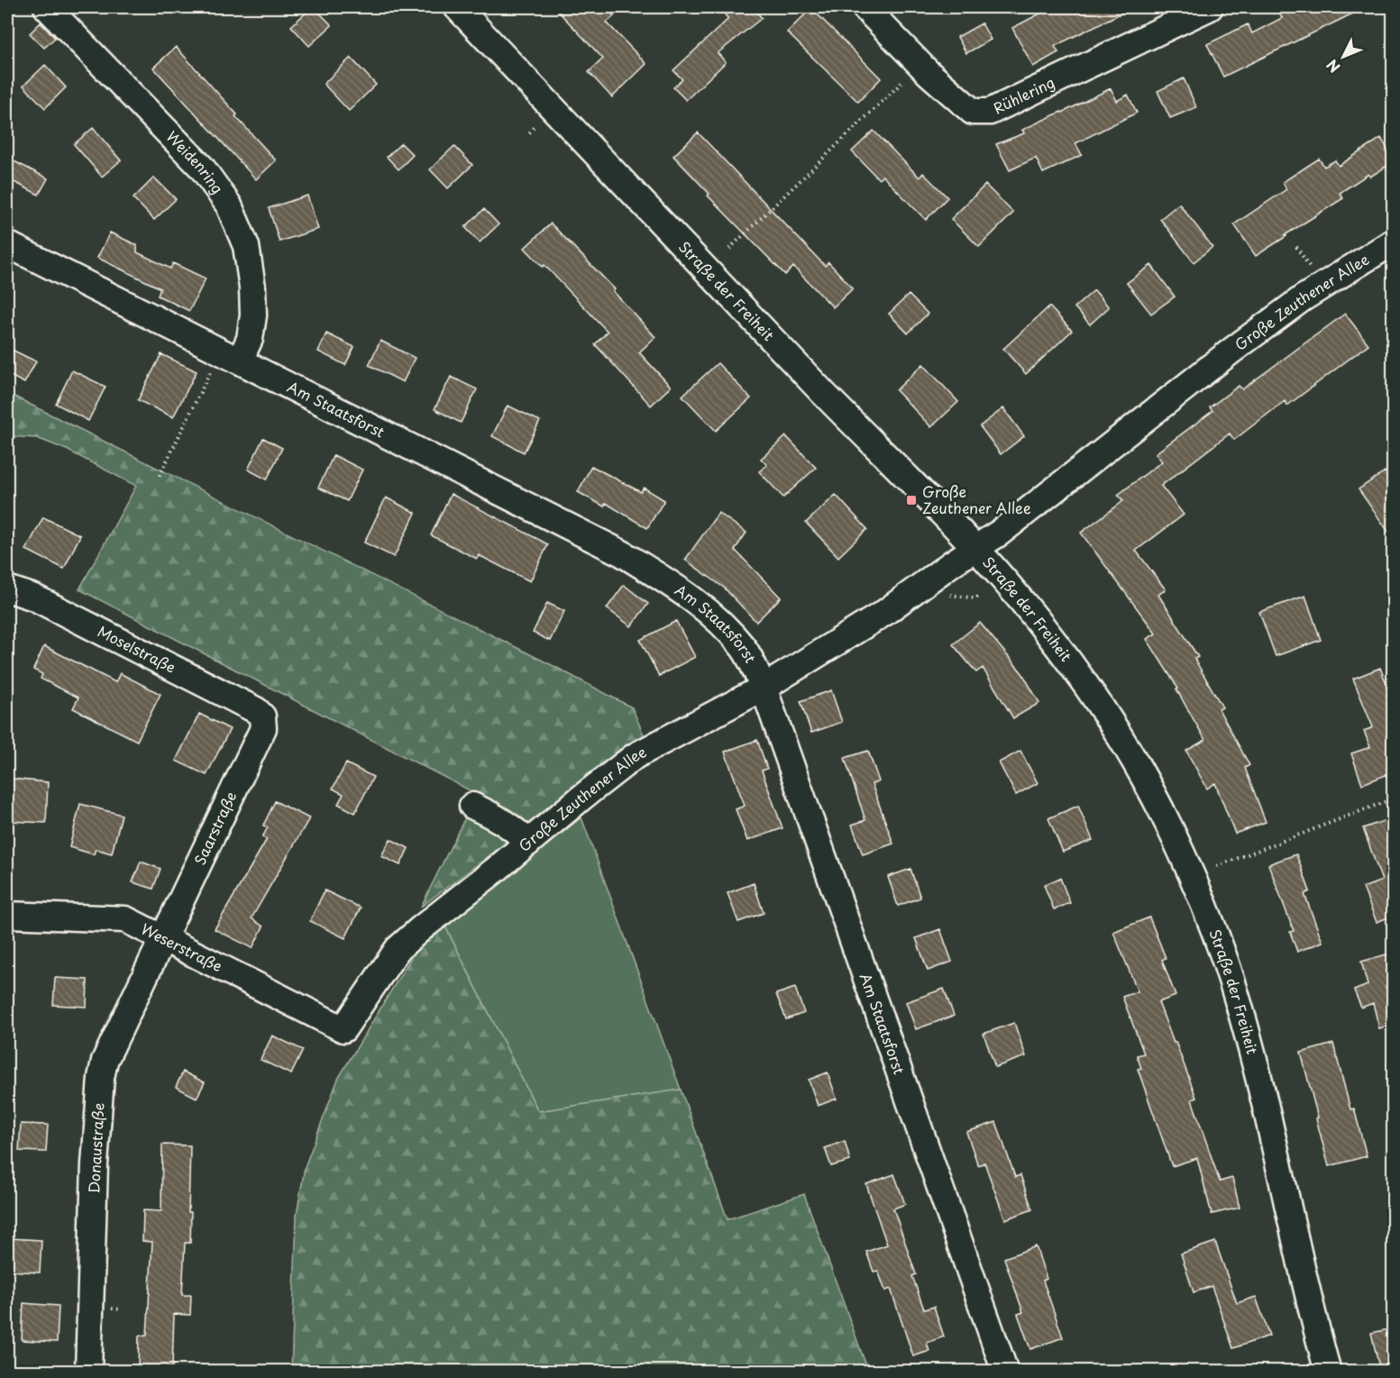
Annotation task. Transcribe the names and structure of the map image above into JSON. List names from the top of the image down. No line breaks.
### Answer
{"streets":{"street":["Rühlering","Weidenring","Straße der Freiheit","Große Zeuthener Allee","Am Staatsforst","Moselstraße","Saarstraße","Weserstraße","Donaustraße"]},"crossings":[["Weidenring","Am Staatsforst"],["Straße der Freiheit","Große Zeuthener Allee"],["Große Zeuthener Allee","Am Staatsforst"],["Große Zeuthener Allee","Weserstraße"],["Moselstraße","Saarstraße"],["Saarstraße","Weserstraße"],["Saarstraße","Donaustraße"],["Weserstraße","Donaustraße"]],"places":{"transit":["Große Zeuthener Allee"]},"north":"bottom left"}
